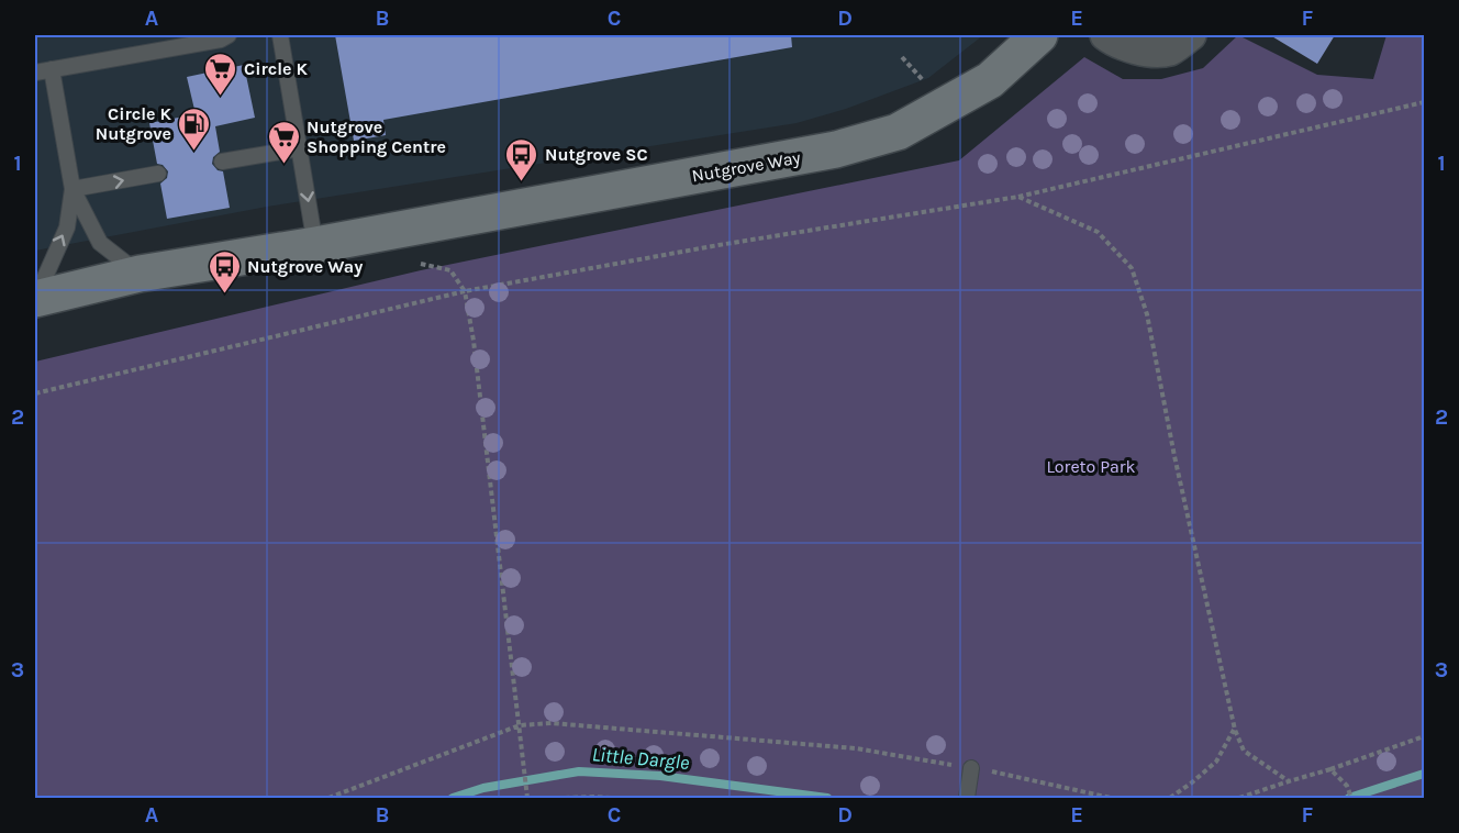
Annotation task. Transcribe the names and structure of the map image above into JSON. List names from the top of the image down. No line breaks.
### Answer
{"streets":{"street":["Nutgrove Way"]},"water":["Little Dargle"],"parks":["Loreto Park"],"places":{"supermarket":["Circle K","Nutgrove Shopping Centre"],"fuel station":["Circle K Nutgrove"],"bus stop":["Nutgrove SC","Nutgrove Way"]},"grid":{"columns":["A","B","C","D","E","F"],"rows":["1","2","3"]}}
